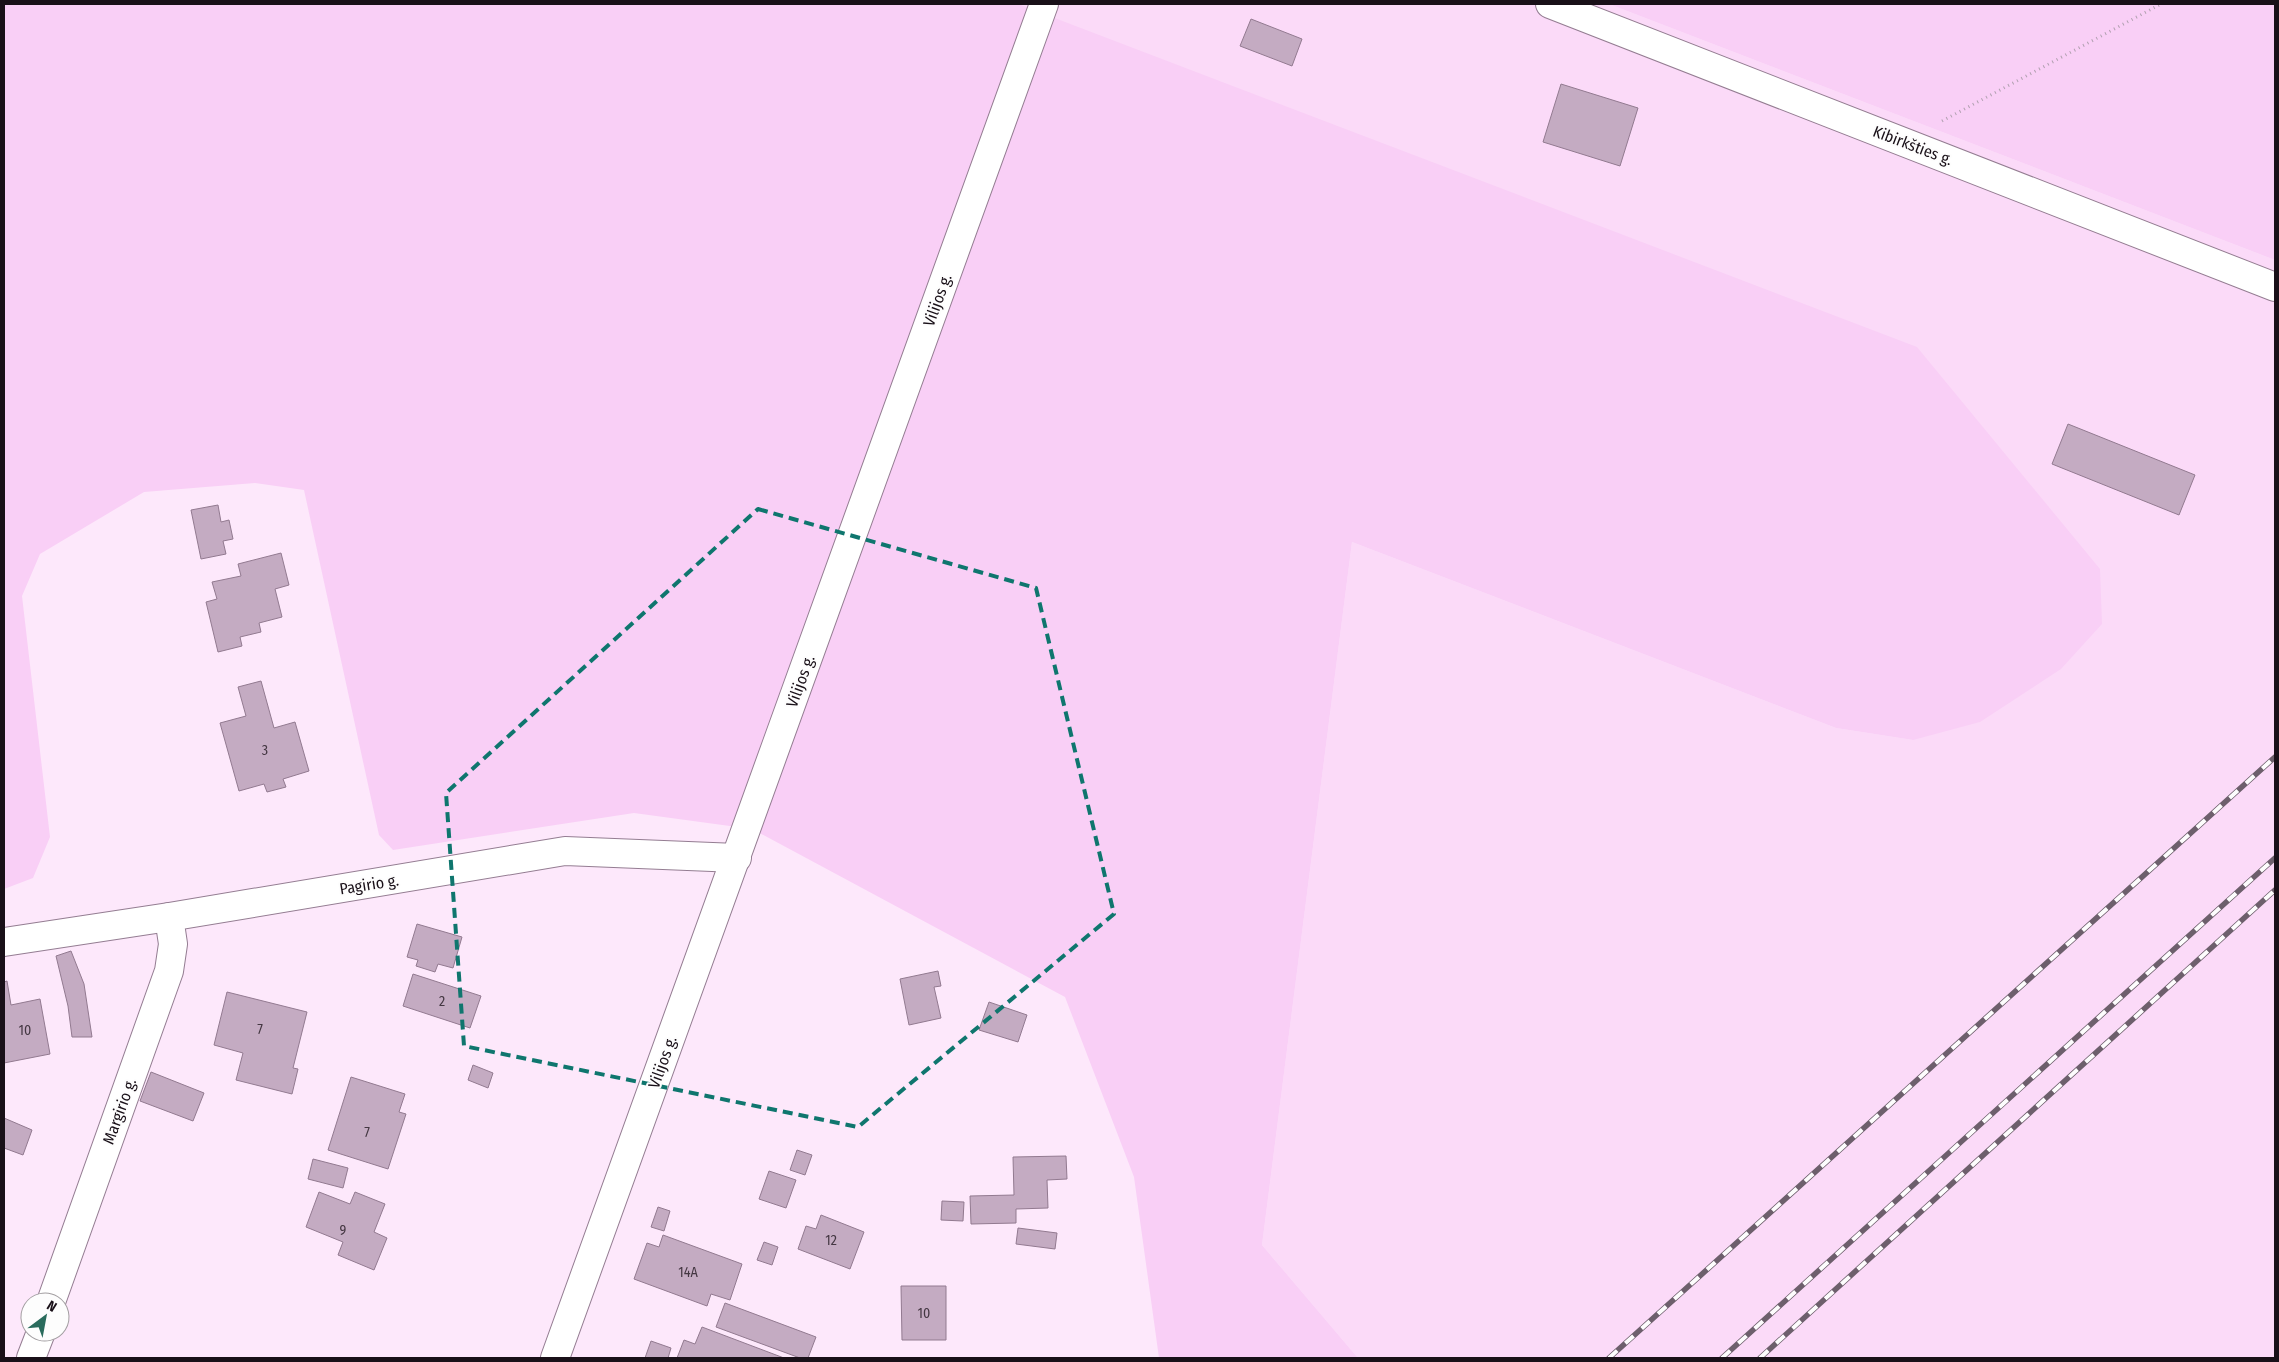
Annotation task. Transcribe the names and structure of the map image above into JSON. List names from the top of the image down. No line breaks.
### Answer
{"streets":{"street":["Kibirkšties g.","Vilijos g.","Pagirio g.","Margirio g."]},"crossings":[["Vilijos g.","Pagirio g."],["Pagirio g.","Margirio g."]],"house_numbers":["3","2","7","10","7","9","12","14A","10"],"north":"top right"}
